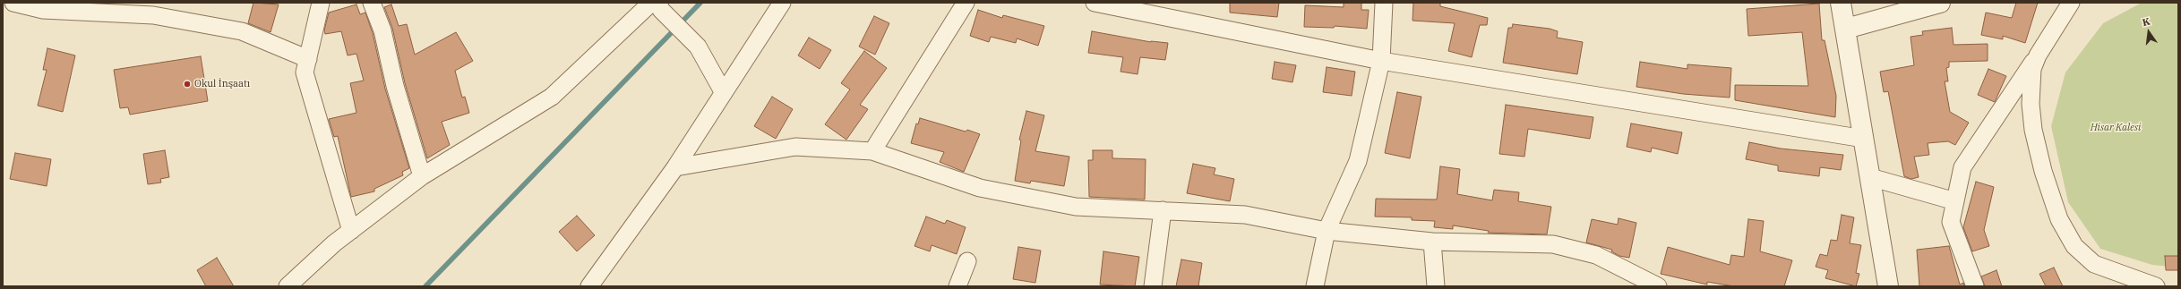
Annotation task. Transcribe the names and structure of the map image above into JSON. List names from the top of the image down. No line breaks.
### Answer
{"parks":["Hisar Kalesi"],"places":["Okul İnşaatı"],"north":"top"}
